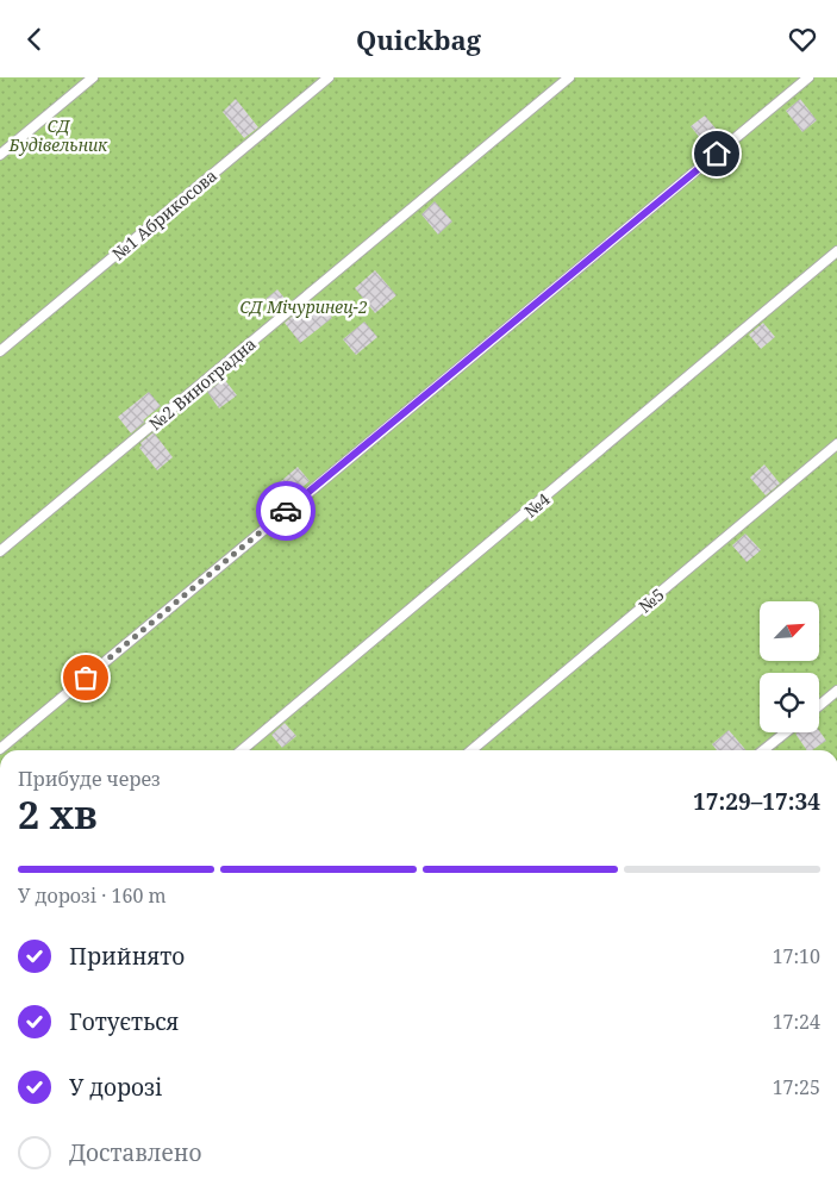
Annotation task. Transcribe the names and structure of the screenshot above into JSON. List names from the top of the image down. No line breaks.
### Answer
{"streets":{"lane":["№1 Абрикосова","№2 Виноградна","№4","№5"]},"parks":["СД Будівельник","СД Мічуринец-2"],"north":"top right","page":{"header":"Quickbag","heading":["2 хв","Прибуде через","17:29–17:34"],"bar":"У дорозі · 160 m","list":[["Прийнято","17:10"],["Готується","17:24"],["У дорозі","17:25"],"Доставлено"]}}
